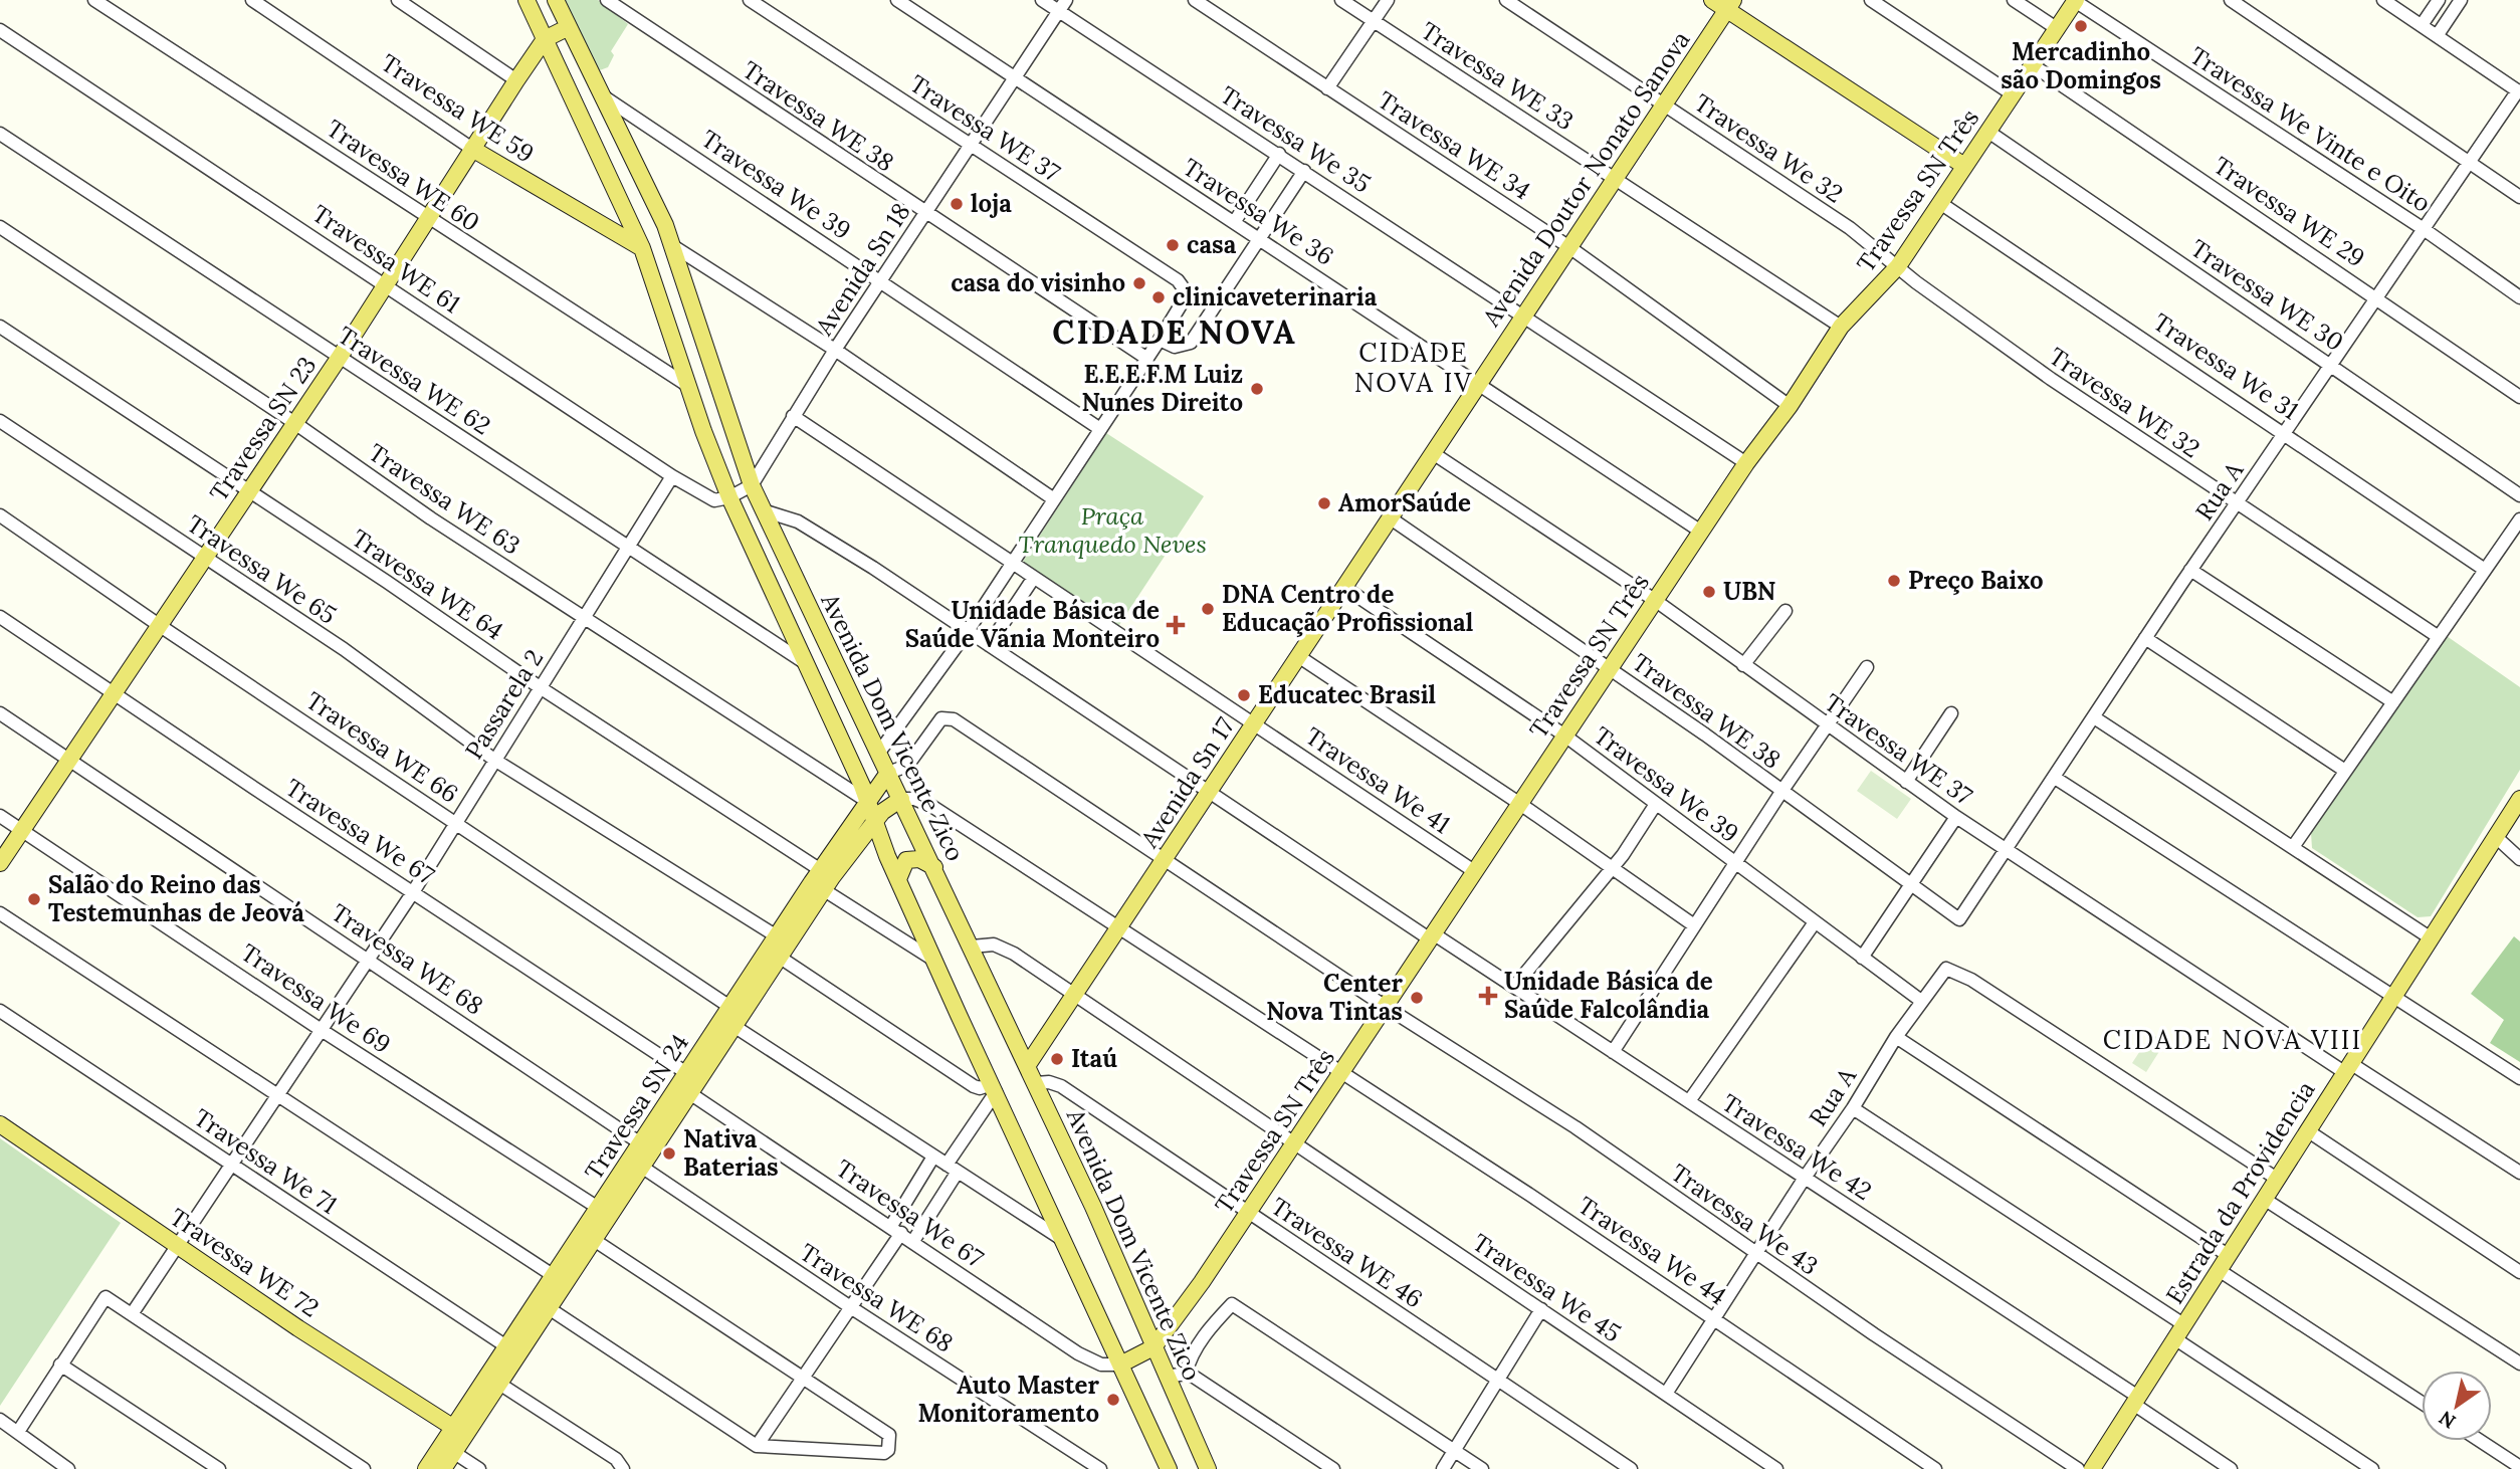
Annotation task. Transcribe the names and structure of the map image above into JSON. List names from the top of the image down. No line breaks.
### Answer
{"streets":{"main road":["Travessa WE 59","Avenida Doutor Nonato Sanova","Travessa SN Três","Travessa SN 23","Avenida Dom Vicente Zico","Avenida Sn 17","Travessa SN 24","Estrada da Providencia","Travessa WE 72"],"street":["Travessa WE 33","Travessa WE 38","Travessa WE 37","Travessa We Vinte e Oito","Travessa We 35","Travessa WE 34","Travessa We 32","Travessa WE 60","Travessa We 39","Travessa We 36","Travessa WE 29","Travessa WE 61","Avenida Sn 18","Travessa WE 30","Travessa We 31","Travessa WE 62","Travessa WE 32","Rua A","Travessa WE 63","Travessa We 65","Travessa WE 64","Passarela 2","Travessa WE 66","Travessa We 41","Travessa We 67","Travessa WE 68","Travessa We 69","Travessa We 42","Travessa We 71","Travessa We 43","Travessa We 44","Travessa WE 46","Travessa We 45"]},"crossings":[["Travessa WE 33","Avenida Doutor Nonato Sanova"],["Travessa WE 33","Travessa SN Três"],["Travessa WE 59","Travessa SN 23"],["Travessa WE 59","Avenida Dom Vicente Zico"],["Travessa WE 38","Travessa SN Três"],["Travessa WE 38","Avenida Sn 18"],["Travessa WE 38","Rua A"],["Travessa WE 38","Avenida Sn 17"],["Travessa WE 37","Travessa SN Três"],["Travessa WE 37","Avenida Sn 18"],["Travessa WE 37","Rua A"],["Travessa WE 37","Avenida Sn 17"],["Travessa WE 37","Estrada da Providencia"],["Travessa We Vinte e Oito","Travessa SN Três"],["Travessa We Vinte e Oito","Rua A"],["Travessa We 35","Avenida Doutor Nonato Sanova"],["Travessa We 35","Avenida Sn 18"],["Travessa WE 34","Avenida Doutor Nonato Sanova"],["Travessa WE 34","Travessa SN Três"],["Travessa We 32","Avenida Doutor Nonato Sanova"],["Travessa We 32","Travessa SN Três"],["Travessa We 32","Travessa WE 32"],["Travessa WE 60","Travessa SN 23"],["Travessa WE 60","Avenida Dom Vicente Zico"],["Avenida Doutor Nonato Sanova","Travessa We 36"],["Avenida Doutor Nonato Sanova","Avenida Sn 17"],["Travessa We 39","Travessa SN Três"],["Travessa We 39","Avenida Sn 18"],["Travessa We 39","Rua A"],["Travessa We 39","Avenida Dom Vicente Zico"],["Travessa We 39","Avenida Sn 17"],["Travessa SN Três","Travessa WE 29"],["Travessa SN Três","Travessa WE 30"],["Travessa SN Três","Travessa We 31"],["Travessa SN Três","Travessa WE 32"],["Travessa SN Três","Avenida Dom Vicente Zico"],["Travessa SN Três","Travessa We 41"],["Travessa SN Três","Travessa We 42"],["Travessa SN Três","Travessa We 43"],["Travessa SN Três","Travessa We 44"],["Travessa SN Três","Travessa WE 46"],["Travessa SN Três","Travessa We 45"],["Travessa We 36","Avenida Sn 18"],["Travessa We 36","Avenida Sn 17"],["Travessa WE 29","Rua A"],["Travessa WE 61","Travessa SN 23"],["Travessa WE 61","Passarela 2"],["Travessa WE 61","Avenida Dom Vicente Zico"],["Avenida Sn 18","Avenida Dom Vicente Zico"],["Travessa WE 30","Rua A"],["Travessa We 31","Rua A"],["Travessa WE 62","Travessa SN 23"],["Travessa WE 62","Passarela 2"],["Travessa WE 62","Avenida Dom Vicente Zico"],["Travessa WE 32","Rua A"],["Travessa SN 23","Travessa WE 63"],["Travessa SN 23","Travessa We 65"],["Travessa SN 23","Travessa WE 64"],["Travessa SN 23","Avenida Dom Vicente Zico"],["Travessa SN 23","Travessa WE 66"],["Travessa SN 23","Travessa We 67"],["Travessa SN 23","Travessa WE 68"],["Travessa SN 23","Travessa We 69"],["Rua A","Travessa We 42"],["Rua A","Estrada da Providencia"],["Rua A","Travessa We 43"],["Rua A","Travessa We 44"],["Rua A","Travessa We 45"],["Travessa WE 63","Passarela 2"],["Travessa WE 63","Avenida Dom Vicente Zico"],["Travessa WE 63","Travessa SN 24"],["Travessa We 65","Passarela 2"],["Travessa WE 64","Passarela 2"],["Travessa WE 64","Avenida Dom Vicente Zico"],["Travessa WE 64","Travessa SN 24"],["Passarela 2","Travessa WE 66"],["Passarela 2","Travessa We 67"],["Passarela 2","Travessa WE 68"],["Passarela 2","Travessa We 69"],["Passarela 2","Travessa We 71"],["Passarela 2","Travessa WE 72"],["Avenida Dom Vicente Zico","Travessa We 67"],["Avenida Dom Vicente Zico","Travessa SN 24"],["Avenida Dom Vicente Zico","Travessa WE 46"],["Travessa WE 66","Travessa SN 24"],["Travessa We 41","Avenida Sn 17"],["Travessa We 67","Travessa SN 24"],["Travessa WE 68","Travessa SN 24"],["Travessa We 69","Travessa SN 24"],["Travessa SN 24","Travessa We 71"],["Travessa SN 24","Travessa WE 72"],["Travessa We 42","Estrada da Providencia"]],"districts":["CIDADE NOVA","CIDADE NOVA IV","CIDADE NOVA VIII"],"parks":["Praça Tranquedo Neves"],"places":{"other":["Mercadinho são Domingos","loja","casa","casa do visinho","clinicaveterinaria","E.E.E.F.M Luiz Nunes Direito","AmorSaúde","Preço Baixo","UBN","DNA Centro de Educação Profissional","Educatec Brasil","Salão do Reino das Testemunhas de Jeová","Center Nova Tintas","Itaú","Nativa Baterias","Auto Master Monitoramento"],"health":["Unidade Básica de Saúde Vãnia Monteiro","Unidade Básica de Saúde Falcolândia"]},"north":"bottom left"}
